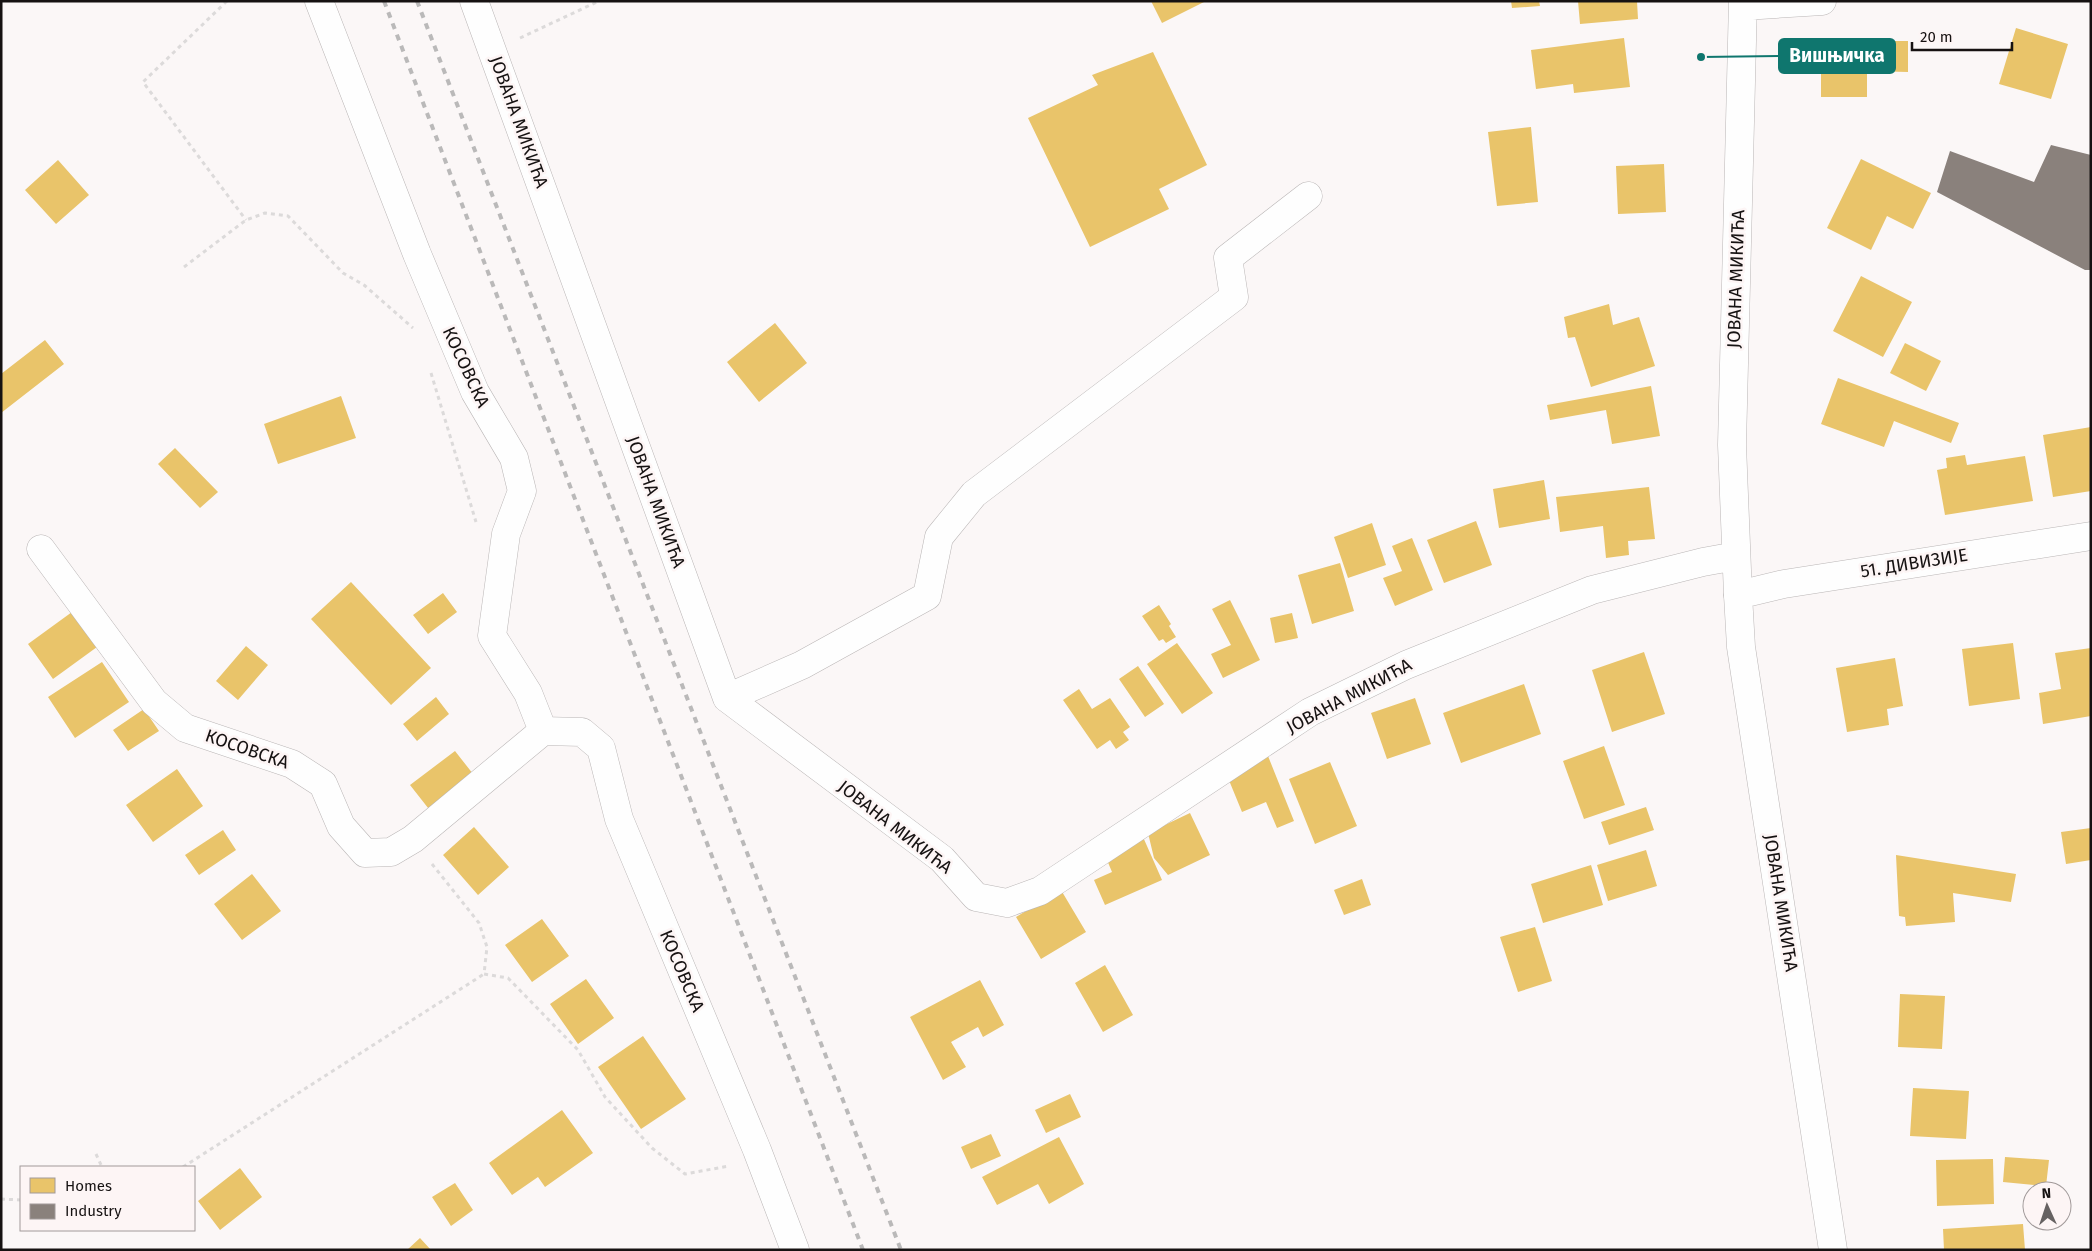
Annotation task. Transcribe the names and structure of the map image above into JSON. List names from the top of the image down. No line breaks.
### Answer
{"streets":{"street":["ЈОВАНА МИКИЋА","КОСОВСКА","51. ДИВИЗИЈЕ"]},"crossings":[["ЈОВАНА МИКИЋА","51. ДИВИЗИЈЕ"]],"places":["Вишњичка"],"legend":["Homes","Industry"],"scale_bar":"20 m","north":"top"}
